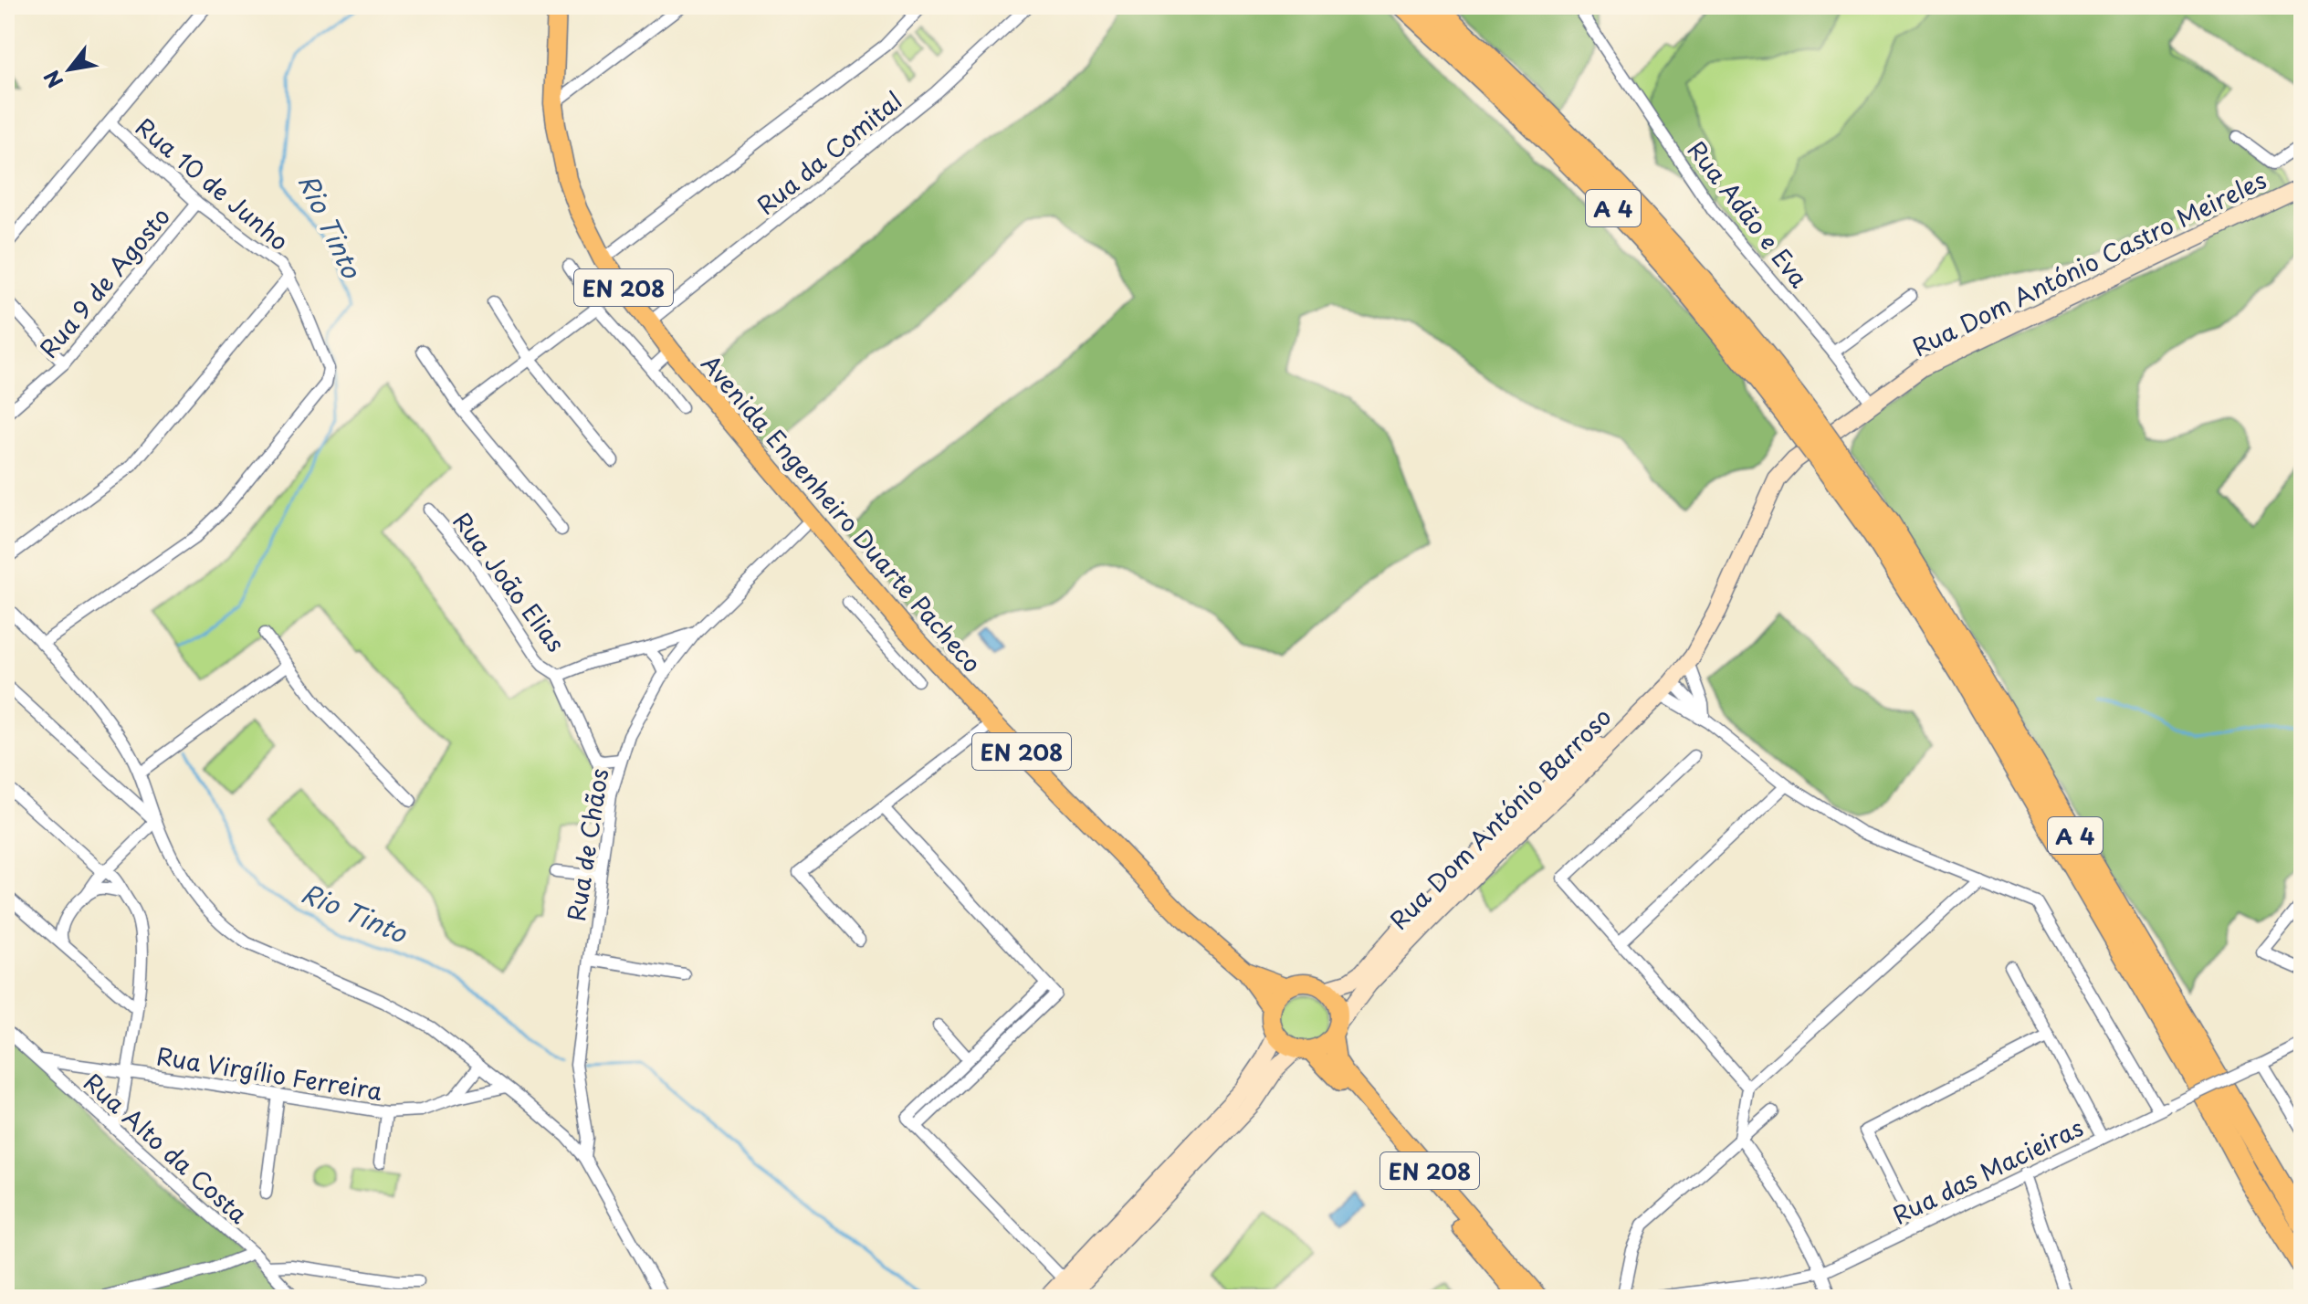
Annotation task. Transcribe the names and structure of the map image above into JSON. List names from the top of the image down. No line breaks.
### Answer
{"streets":{"highway":["A 4"],"main road":["Rua Dom António Castro Meireles","EN 208","Avenida Engenheiro Duarte Pacheco","Rua Dom António Barroso"],"street":["Rua da Comital","Rua 10 de Junho","Rua Adão e Eva","Rua 9 de Agosto","Rua João Elias","Rua de Chãos","Rua Virgílio Ferreira","Rua Alto da Costa","Rua das Macieiras"]},"crossings":[["Rua da Comital","Avenida Engenheiro Duarte Pacheco"],["Rua 10 de Junho","Rua 9 de Agosto"],["Rua Adão e Eva","Rua Dom António Castro Meireles"],["Rua Dom António Castro Meireles","Rua Dom António Barroso"],["EN 208","Avenida Engenheiro Duarte Pacheco"],["EN 208","Rua Dom António Barroso"],["Avenida Engenheiro Duarte Pacheco","Rua Dom António Barroso"],["Avenida Engenheiro Duarte Pacheco","Rua de Chãos"],["Rua Virgílio Ferreira","Rua Alto da Costa"]],"water":["Rio Tinto"],"north":"bottom left"}
